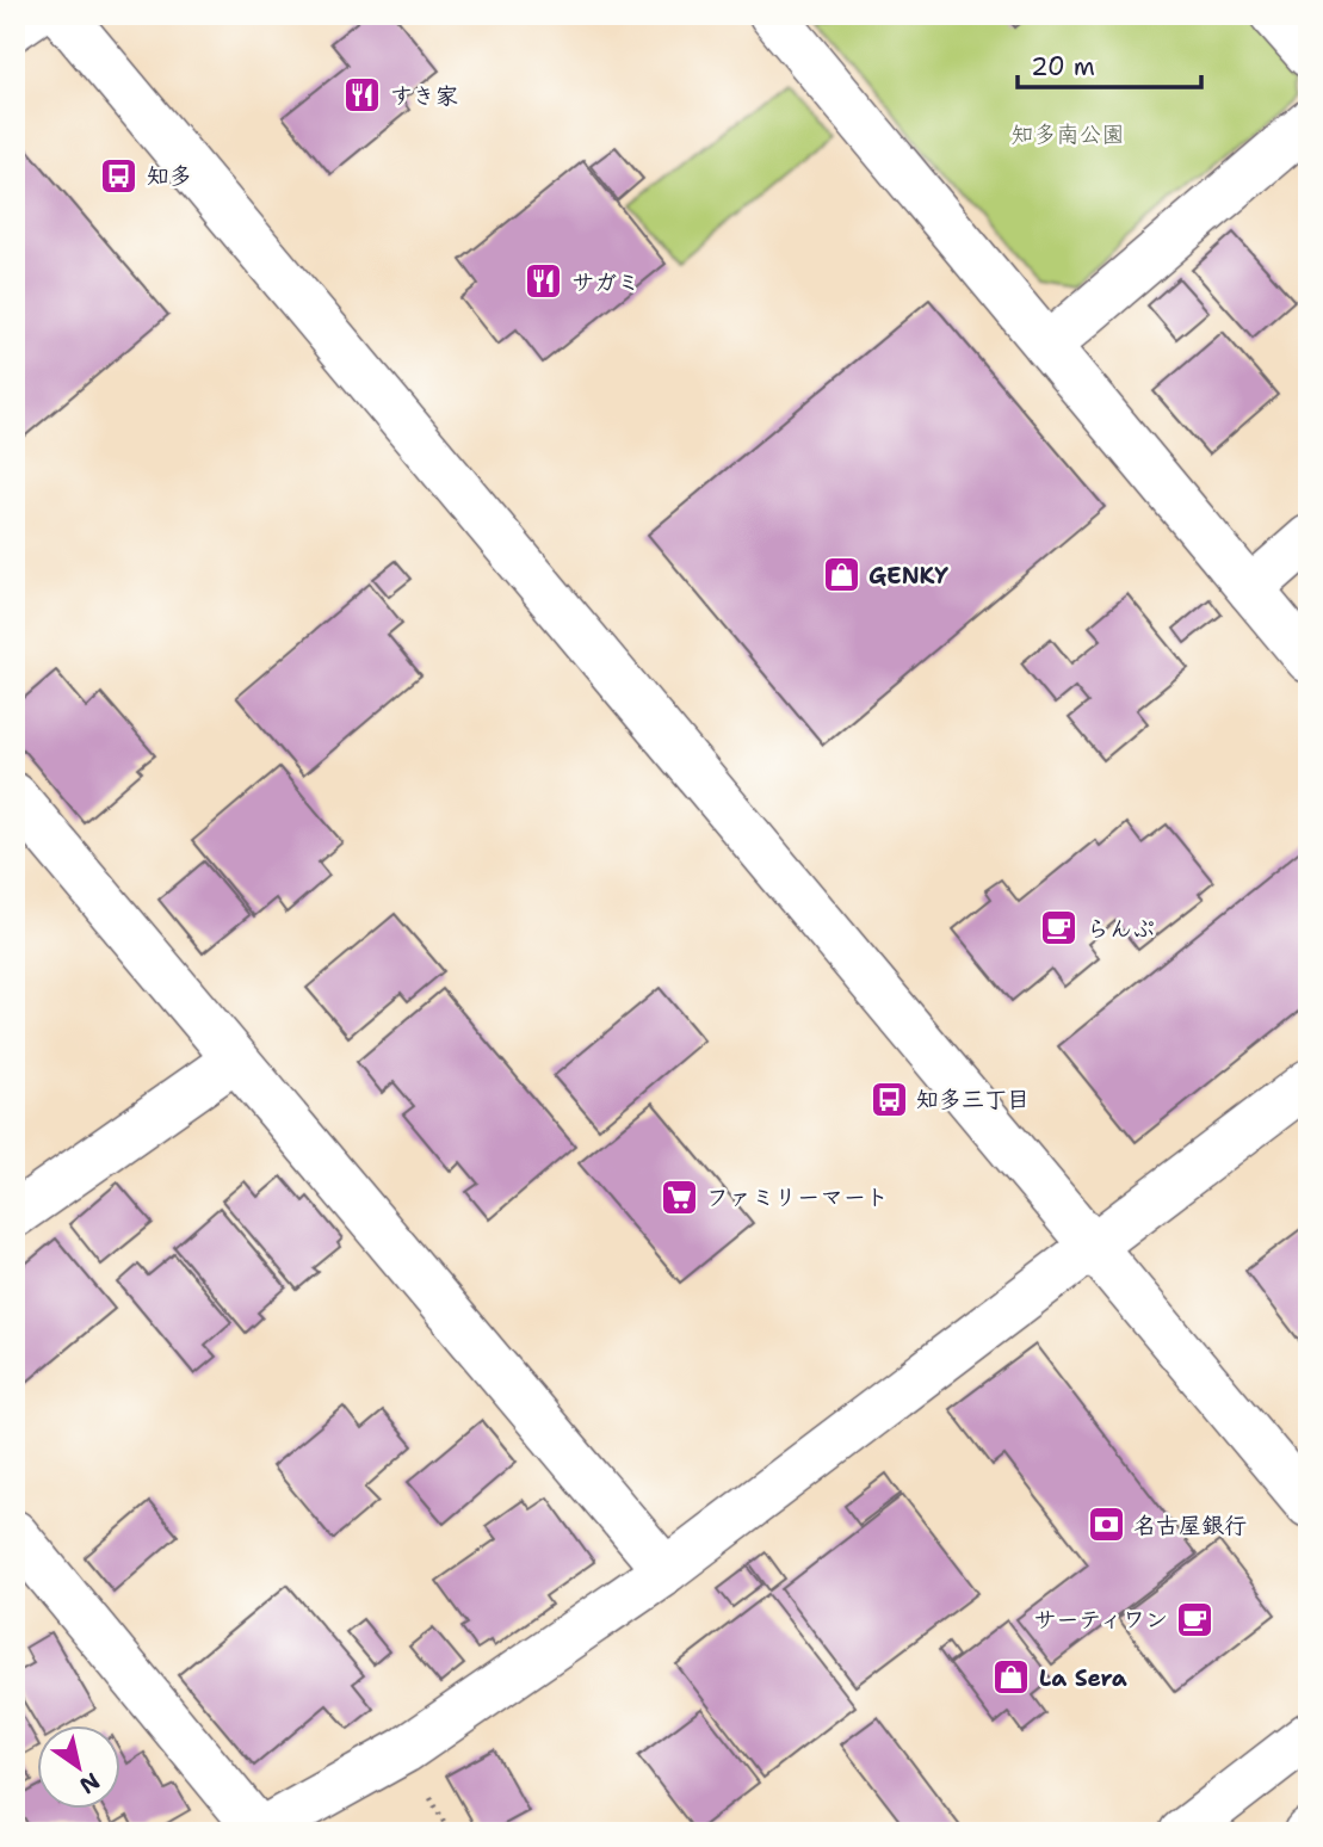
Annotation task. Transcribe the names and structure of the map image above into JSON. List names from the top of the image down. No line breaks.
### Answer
{"parks":["知多南公園"],"places":{"restaurant":["すき家","サガミ"],"bus stop":["知多","知多三丁目"],"shop":["GENKY","La Sera"],"cafe":["らんぷ","サーティワン"],"supermarket":["ファミリーマート"],"bank":["名古屋銀行"]},"scale_bar":"20 m","north":"bottom right"}
